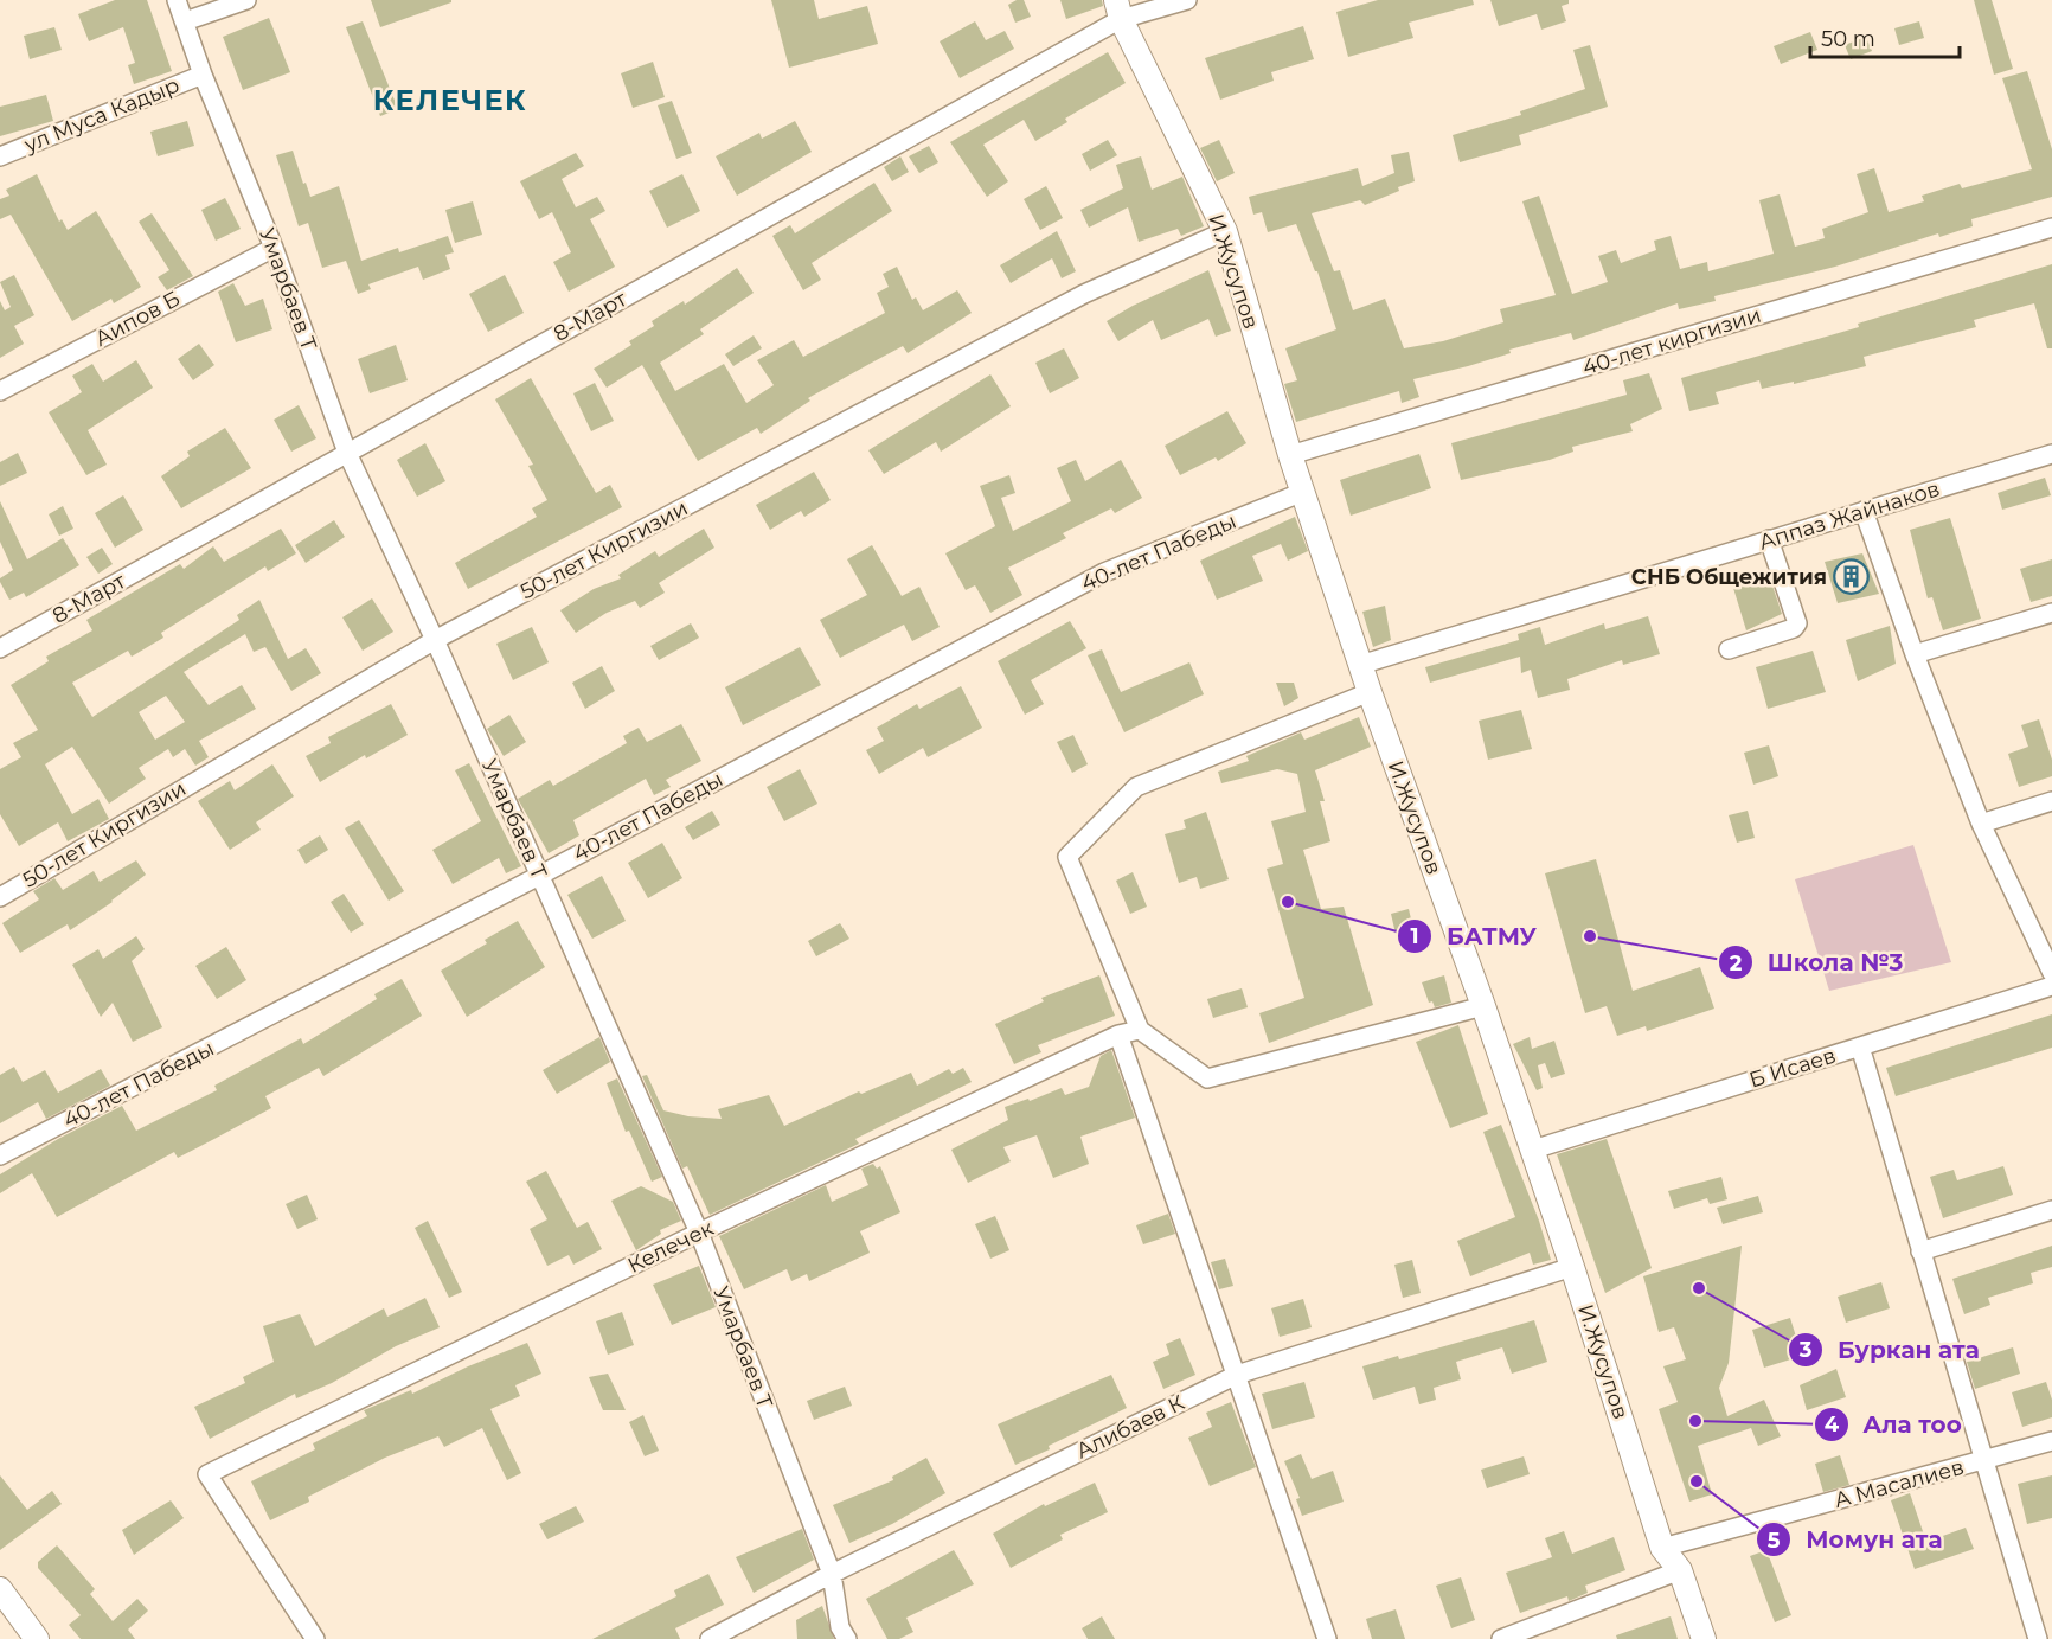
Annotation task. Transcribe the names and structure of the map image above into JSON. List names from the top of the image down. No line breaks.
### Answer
{"streets":{"street":["ул Муса Кадыр","И.Жусупов","Умарбаев Т","8-Март","Аипов Б","40-лет киргизии","Аппаз Жайнаков","50-лет Киргизии","40-лет Пабеды","Б Исаев","Келечек","Алибаев К","А Масалиев"]},"crossings":[["ул Муса Кадыр","Умарбаев Т"],["И.Жусупов","8-Март"],["И.Жусупов","40-лет киргизии"],["И.Жусупов","Аппаз Жайнаков"],["И.Жусупов","50-лет Киргизии"],["И.Жусупов","40-лет Пабеды"],["И.Жусупов","Б Исаев"],["И.Жусупов","Алибаев К"],["И.Жусупов","А Масалиев"],["Умарбаев Т","8-Март"],["Умарбаев Т","Аипов Б"],["Умарбаев Т","50-лет Киргизии"],["Умарбаев Т","40-лет Пабеды"],["Умарбаев Т","Келечек"],["Умарбаев Т","Алибаев К"]],"districts":["КЕЛЕЧЕК"],"places":{"building":["СНБ Общежития"],"other":["БАТМУ","Школа №3","Буркан ата","Ала тоо","Момун ата"]},"scale_bar":"50 m"}
